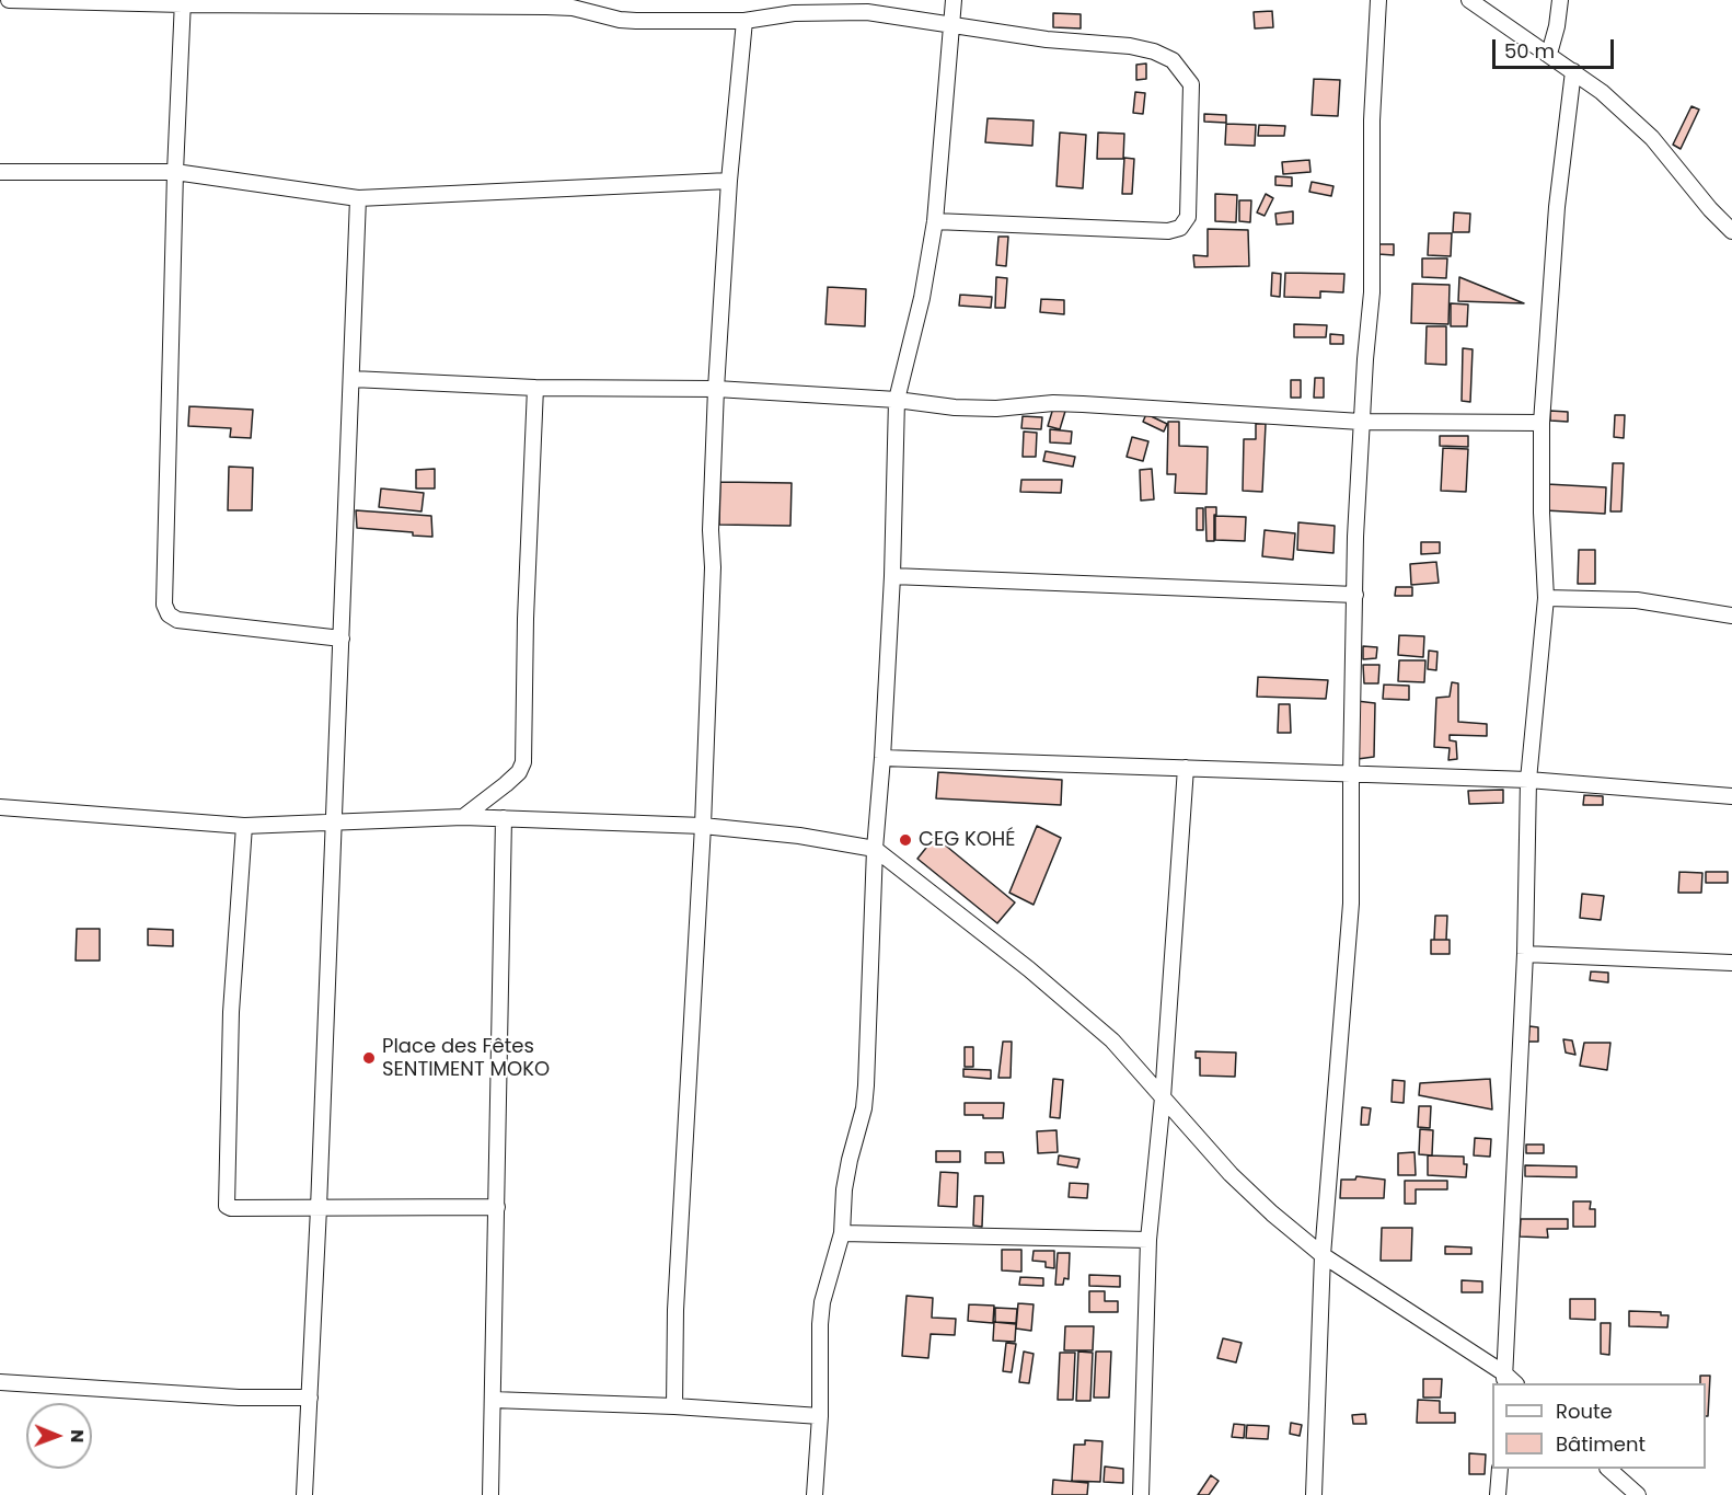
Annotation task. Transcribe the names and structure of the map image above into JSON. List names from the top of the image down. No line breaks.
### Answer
{"places":["CEG KOHÉ","Place des Fêtes SENTIMENT MOKO"],"legend":["Route","Bâtiment"],"scale_bar":"50 m","north":"right"}
